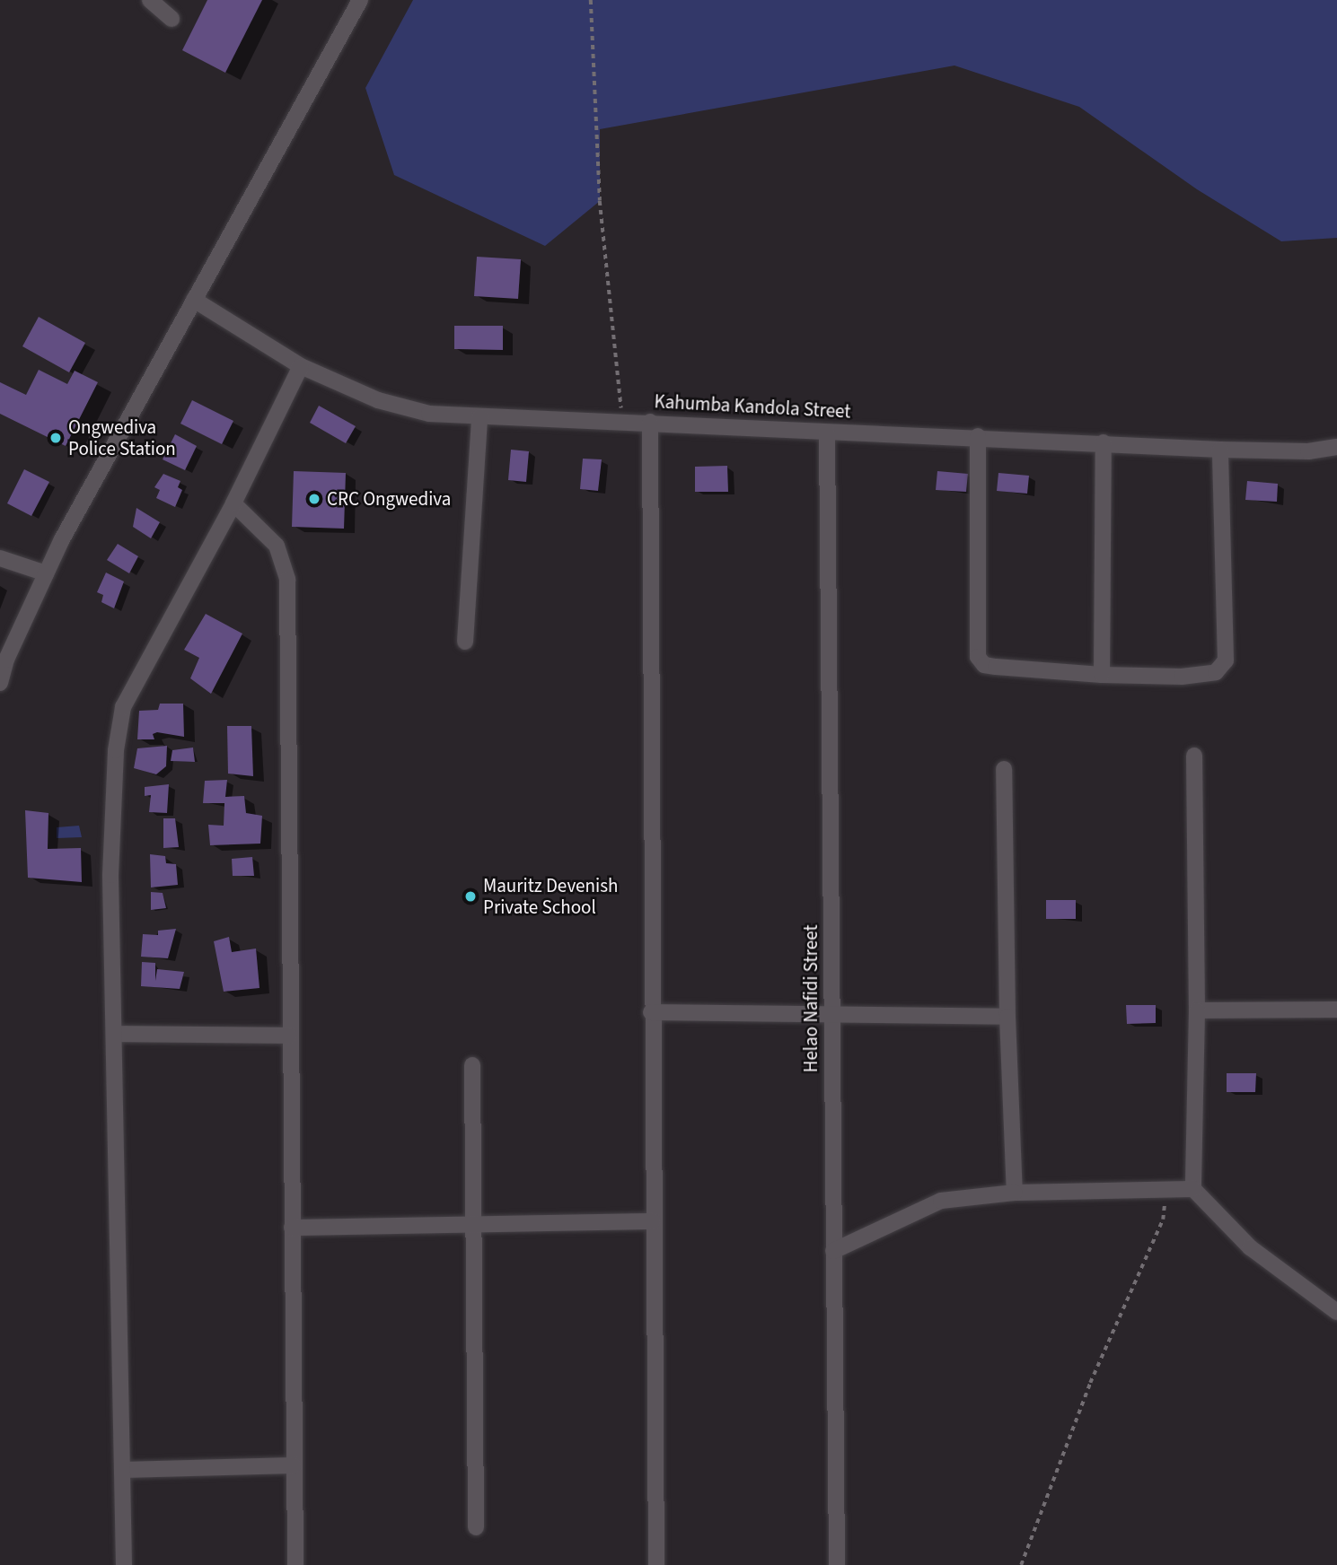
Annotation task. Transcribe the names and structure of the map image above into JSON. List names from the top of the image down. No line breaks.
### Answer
{"streets":{"street":["Kahumba Kandola Street","Helao Nafidi Street"]},"crossings":[["Kahumba Kandola Street","Helao Nafidi Street"]],"places":["Ongwediva Police Station","CRC Ongwediva","Mauritz Devenish Private School"]}
